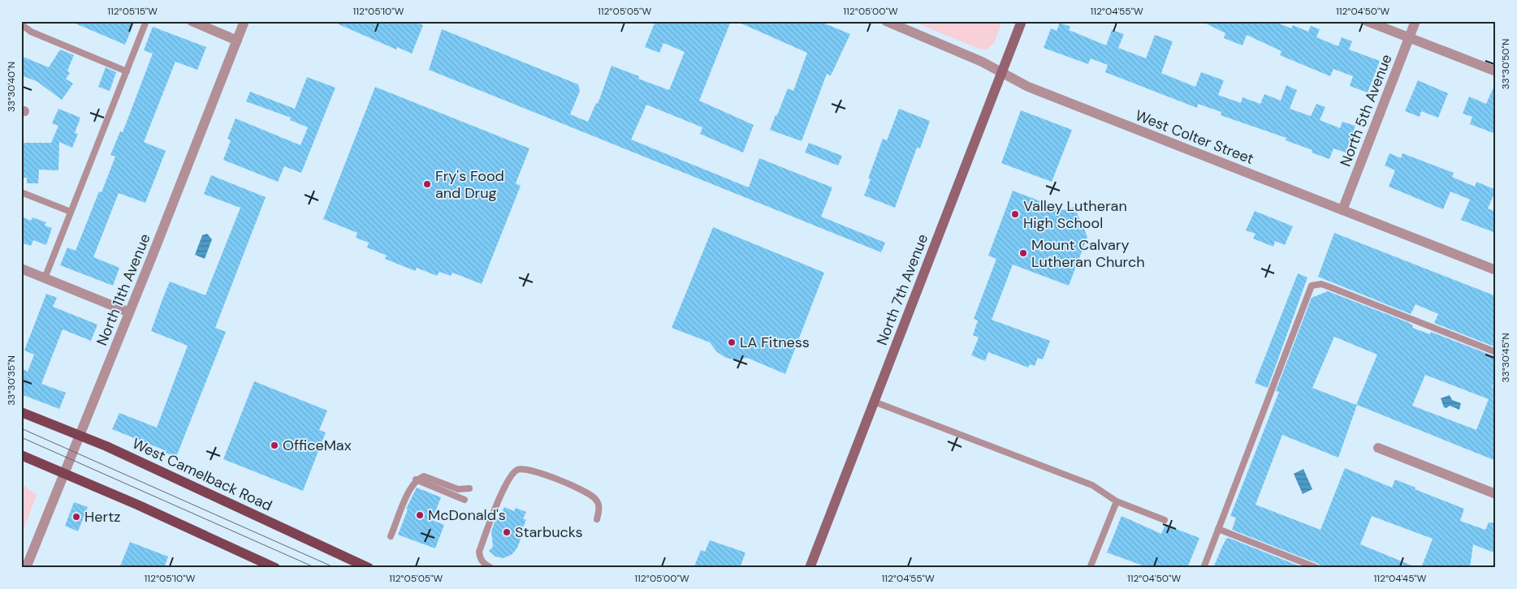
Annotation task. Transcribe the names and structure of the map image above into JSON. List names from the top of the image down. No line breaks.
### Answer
{"streets":{"main road":["North 7th Avenue","West Camelback Road"],"street":["North 5th Avenue","West Colter Street","North 11th Avenue"]},"crossings":[["North 5th Avenue","West Colter Street"],["West Colter Street","North 7th Avenue"],["North 11th Avenue","West Camelback Road"]],"places":["Fry's Food and Drug","Valley Lutheran High School","Mount Calvary Lutheran Church","LA Fitness","OfficeMax","McDonald's","Hertz","Starbucks"],"coordinates":["112°05'15\"W","112°05'10\"W","112°05'05\"W","112°05'00\"W","112°04'55\"W","112°04'50\"W","33°30'50\"N","33°30'40\"N","33°30'45\"N","33°30'35\"N","112°04'45\"W"]}
